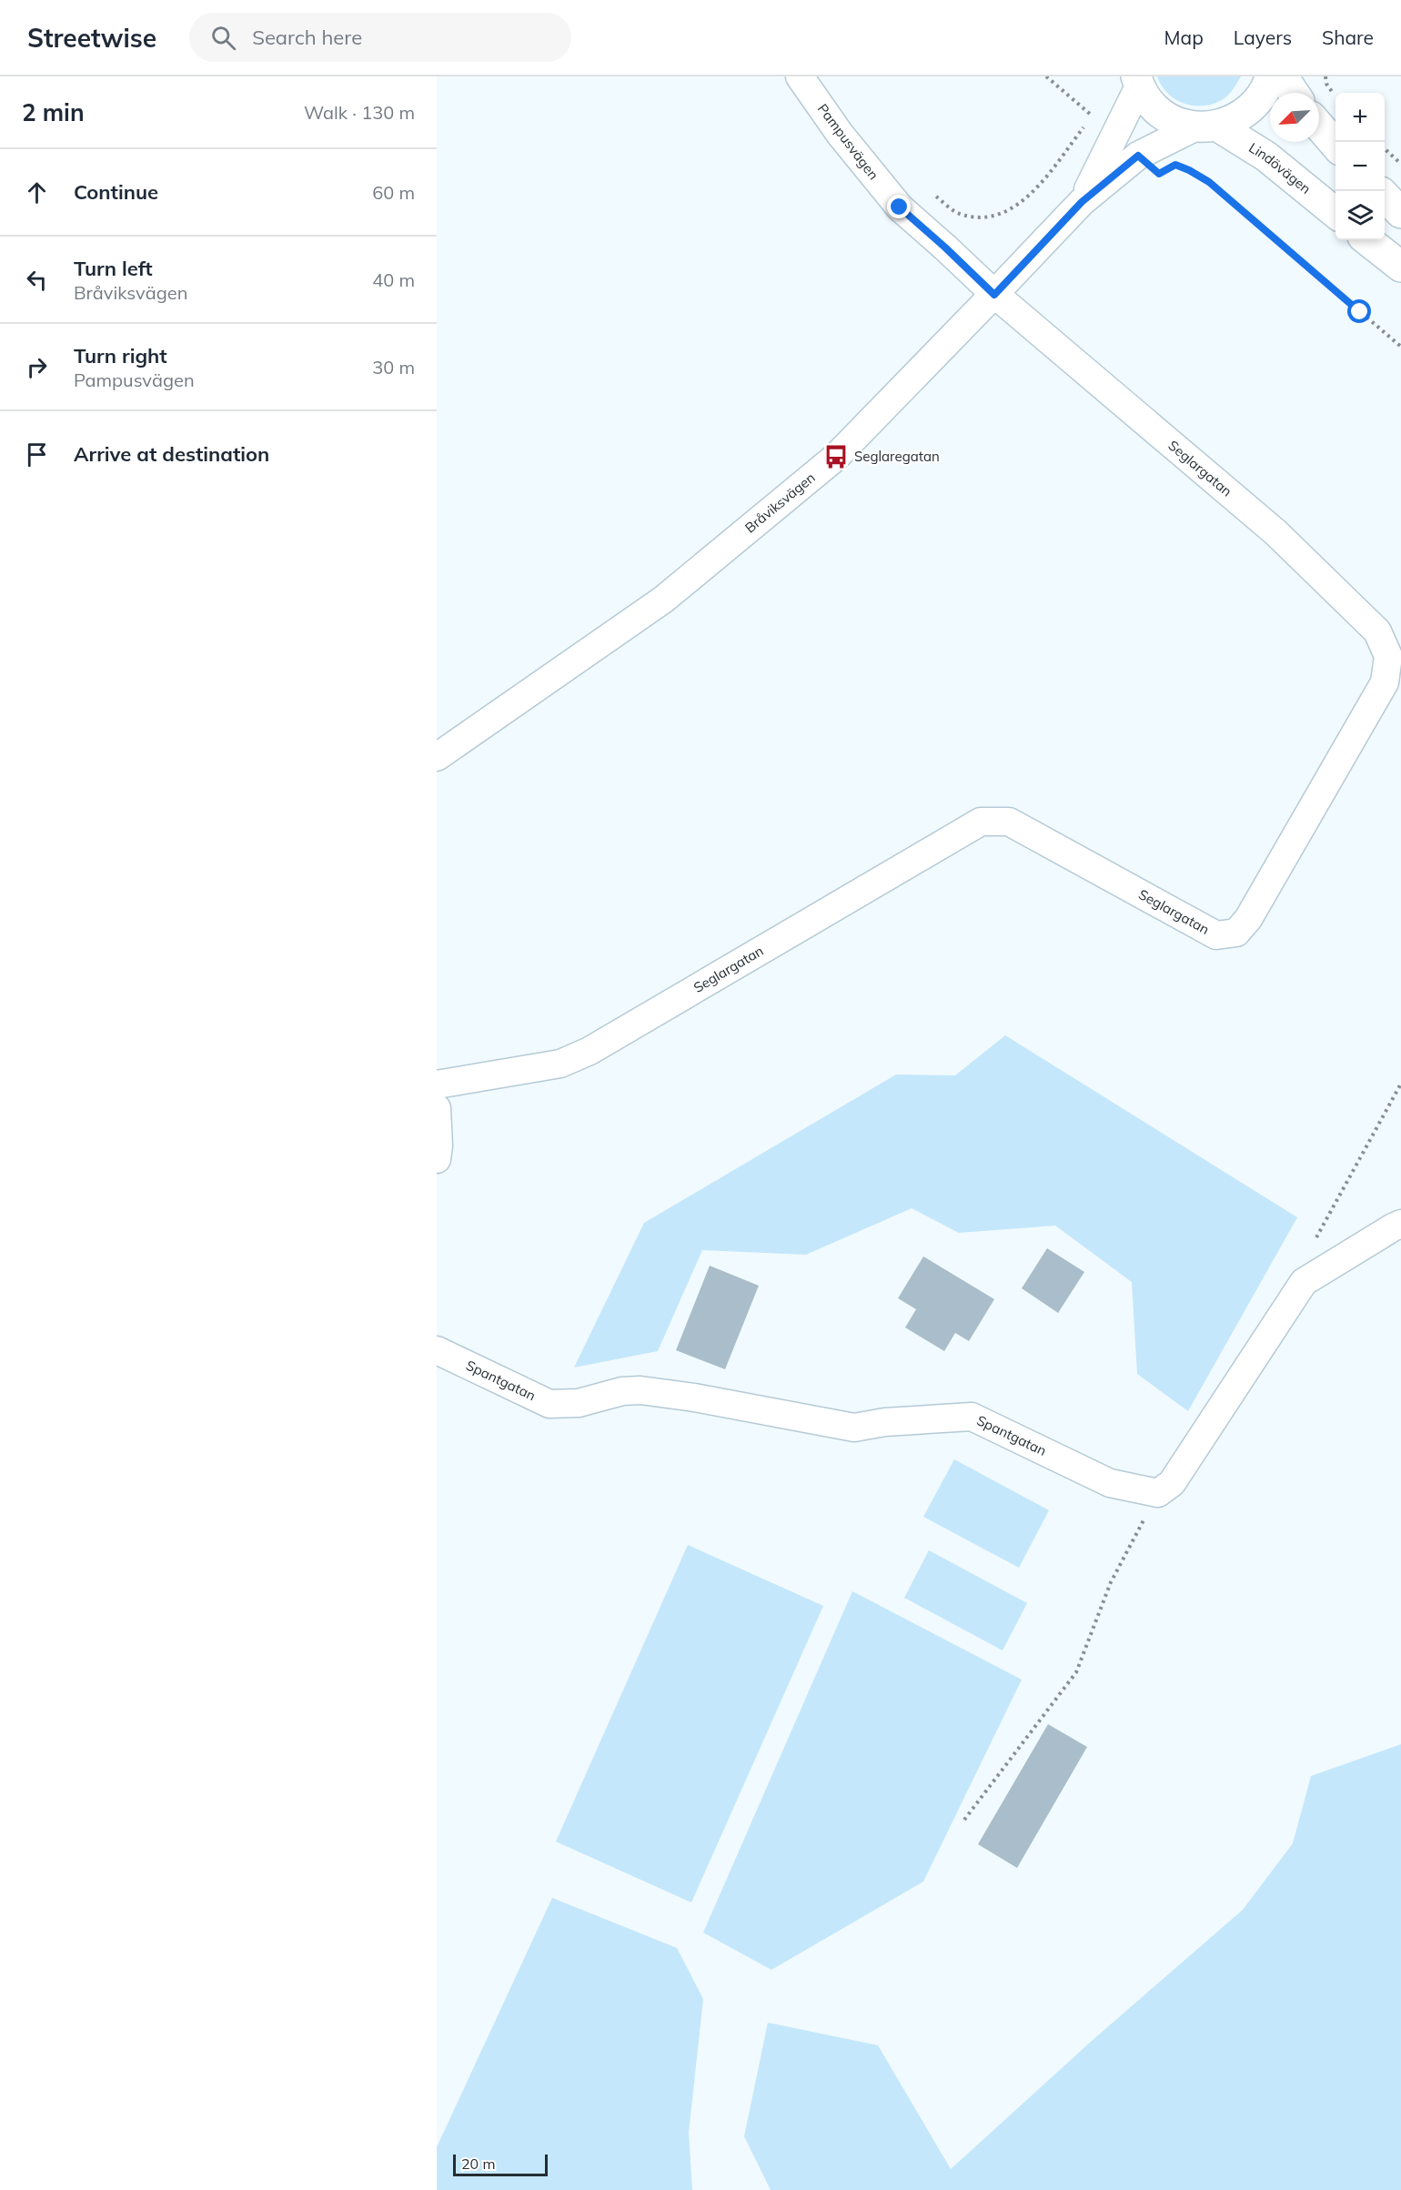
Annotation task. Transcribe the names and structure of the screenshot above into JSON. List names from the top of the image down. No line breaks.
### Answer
{"streets":{"main road":["Lindövägen"],"street":["Pampusvägen","Seglargatan","Bråviksvägen","Spantgatan"]},"crossings":[["Pampusvägen","Seglargatan"],["Pampusvägen","Bråviksvägen"],["Lindövägen","Bråviksvägen"],["Seglargatan","Bråviksvägen"]],"places":{"bus stop":["Seglaregatan"]},"scale_bar":"20 m","north":"bottom left","page":{"header":"Streetwise","search":"Search here","nav":["Map","Layers","Share"],"heading":["2 min","Walk · 130 m"],"map_buttons":["+","−"],"list":[["Continue","60 m"],["Turn left","Bråviksvägen","40 m"],["Turn right","Pampusvägen","30 m"],"Arrive at destination"],"scale":"20 m"}}
